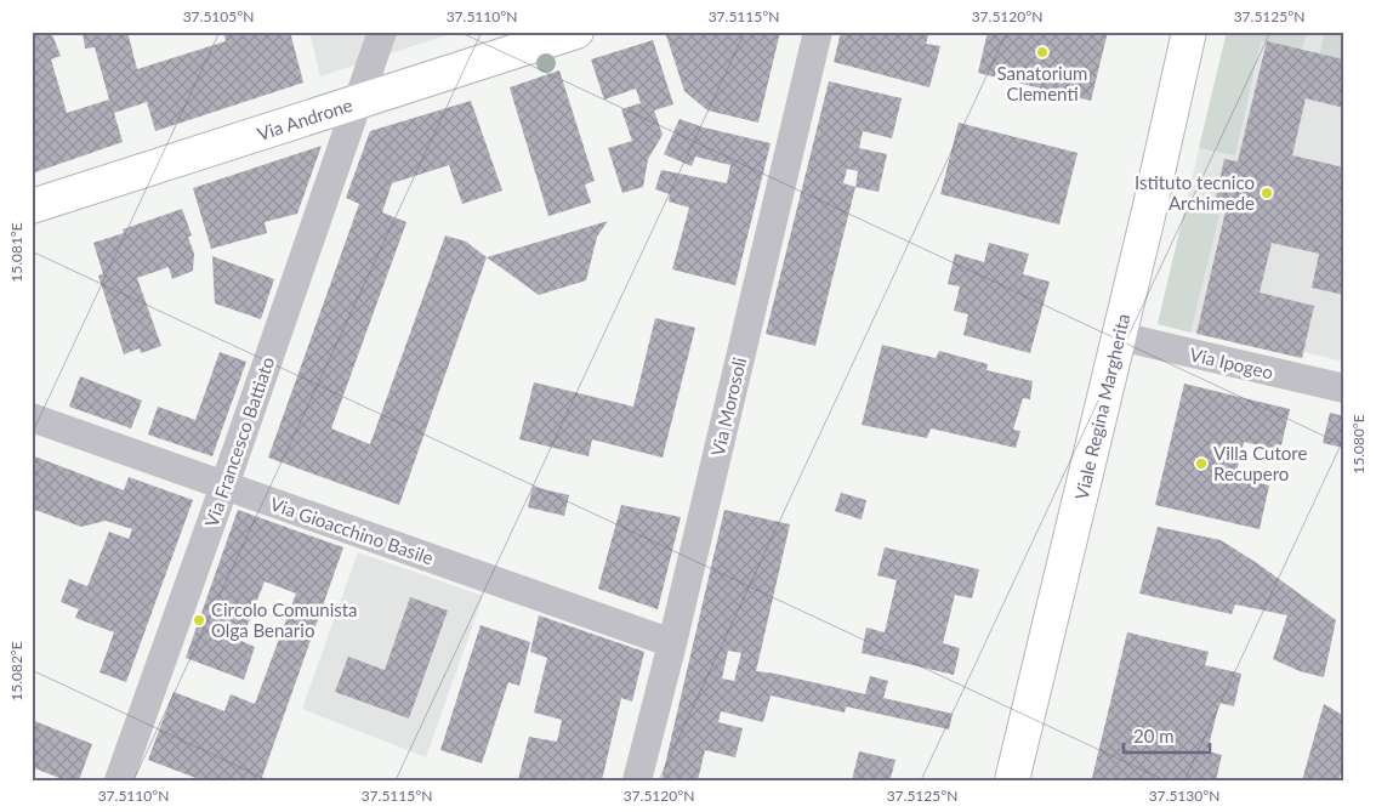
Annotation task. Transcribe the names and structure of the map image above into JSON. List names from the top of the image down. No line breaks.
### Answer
{"streets":{"main road":["Via Androne","Viale Regina Margherita"],"street":["Via Ipogeo","Via Morosoli","Via Francesco Battiato","Via Gioacchino Basile"]},"crossings":[["Via Androne","Via Francesco Battiato"],["Via Ipogeo","Viale Regina Margherita"],["Via Morosoli","Via Gioacchino Basile"],["Via Francesco Battiato","Via Gioacchino Basile"]],"places":["Sanatorium Clementi","Istituto tecnico Archimede","Villa Cutore Recupero","Circolo Comunista Olga Benario"],"scale_bar":"20 m","coordinates":["37.5105°N","37.5110°N","37.5115°N","37.5120°N","37.5125°N","15.081°E","15.080°E","15.082°E","37.5130°N"]}
